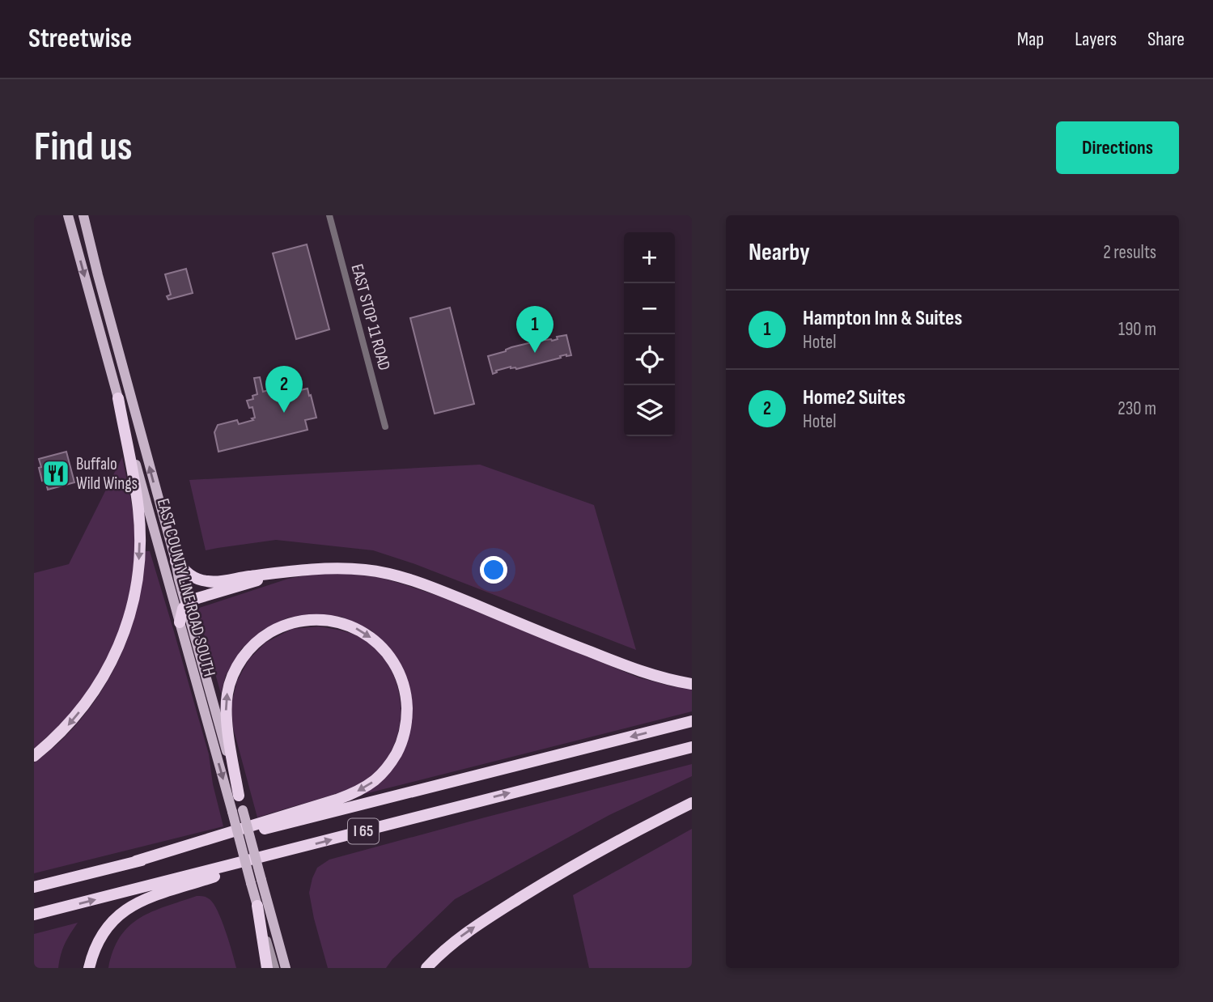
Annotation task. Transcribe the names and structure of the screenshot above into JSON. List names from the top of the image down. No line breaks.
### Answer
{"streets":{"highway":["I 65"],"main road":["EAST COUNTY LINE ROAD SOUTH"],"street":["EAST STOP 11 ROAD"]},"places":{"restaurant":["Buffalo Wild Wings"]},"page":{"header":"Streetwise","nav":["Map","Layers","Share"],"buttons":"Directions","title":"Find us","heading":["Nearby","2 results"],"map_buttons":["+","−"],"list":[{"mark":"1","name":"Hampton Inn & Suites","note":"Hotel","value":"190 m"},{"mark":"2","name":"Home2 Suites","note":"Hotel","value":"230 m"}],"pins":["1","2"]}}
